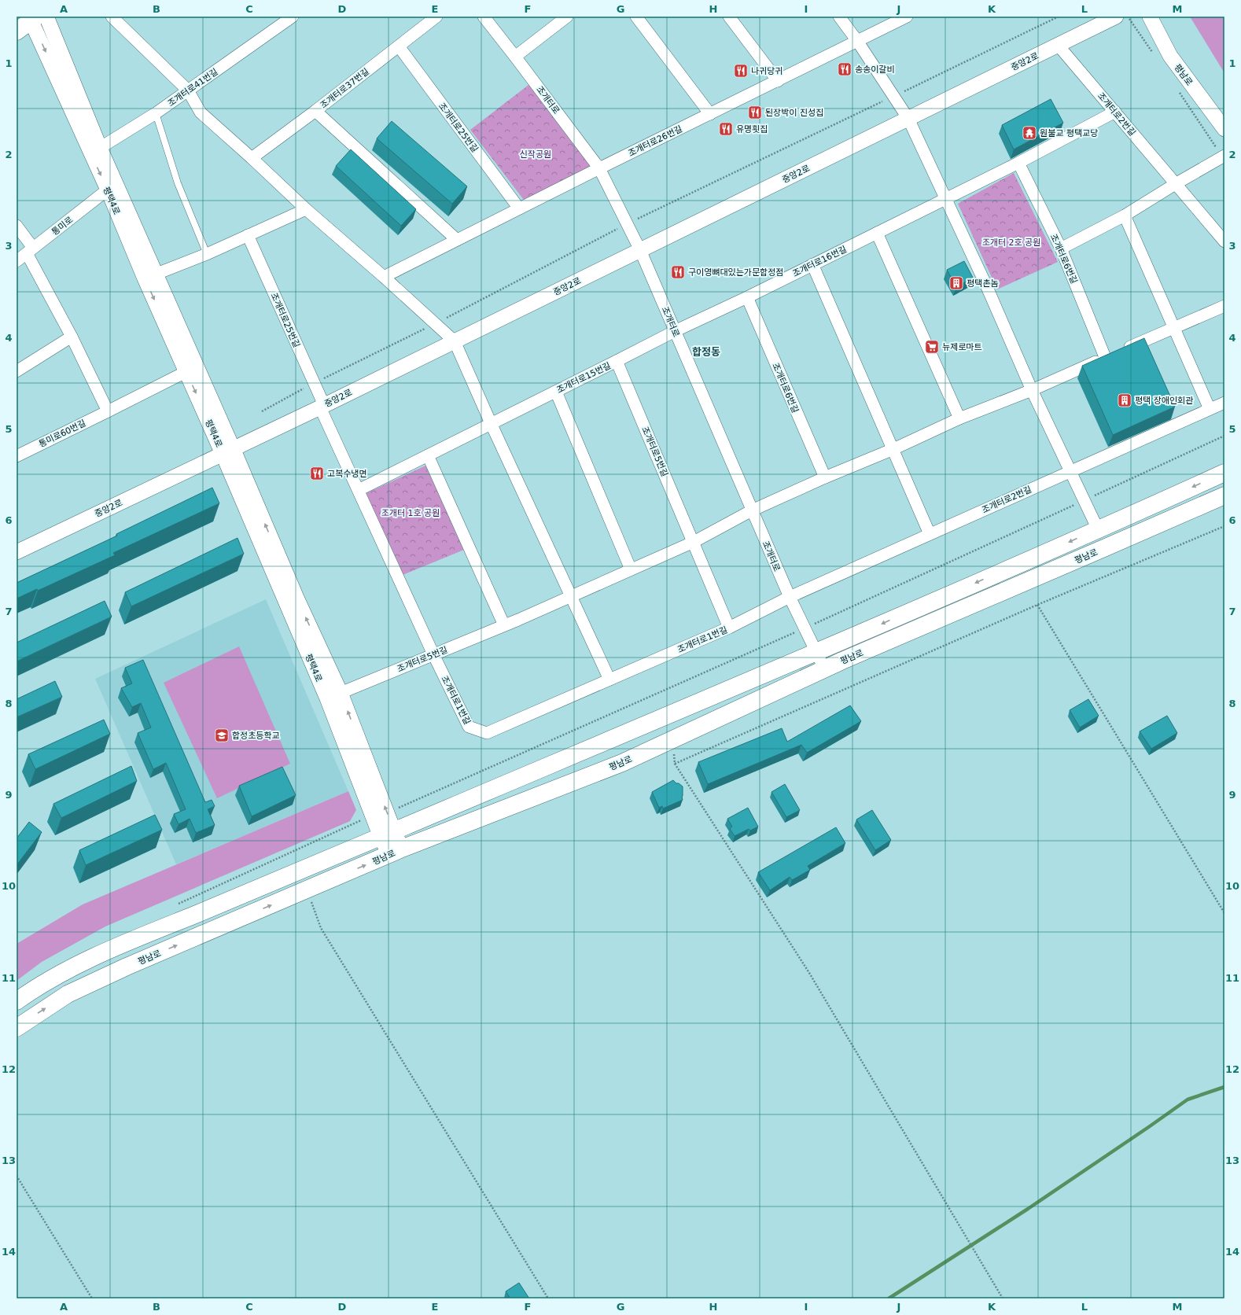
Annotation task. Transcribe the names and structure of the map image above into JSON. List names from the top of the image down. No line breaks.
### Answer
{"streets":{"main road":["평남로"],"street":["중앙2로","조개터로41번길","조개터로37번길","조개터로","조개터로2번길","조개터로25번길","조개터로26번길","평택4로","통미로","조개터로6번길","조개터로16번길","조개터로15번길","통미로60번길","조개터로5번길","조개터로1번길"]},"crossings":[["중앙2로","조개터로"],["중앙2로","조개터로2번길"],["중앙2로","조개터로25번길"],["중앙2로","평택4로"],["중앙2로","조개터로1번길"],["평남로","조개터로"],["평남로","평택4로"],["조개터로41번길","평택4로"],["조개터로37번길","조개터로25번길"],["조개터로","조개터로2번길"],["조개터로","조개터로26번길"],["조개터로","조개터로16번길"],["조개터로","조개터로15번길"],["조개터로","조개터로5번길"],["조개터로","조개터로1번길"],["조개터로2번길","조개터로16번길"],["조개터로2번길","조개터로1번길"],["조개터로25번길","조개터로1번길"],["평택4로","통미로"],["평택4로","통미로60번길"],["평택4로","조개터로5번길"],["조개터로6번길","조개터로16번길"],["조개터로16번길","조개터로15번길"],["조개터로15번길","조개터로5번길"],["조개터로15번길","조개터로1번길"],["조개터로5번길","조개터로1번길"]],"districts":["합정동"],"parks":["신작공원","조개터 2호 공원","조개터 1호 공원"],"places":{"restaurant":["송송이갈비","나귀당귀","된장박이 진성집","유명횟집","구이영뼈대있는가문합정점","고복수냉면"],"temple":["원불교 평택교당"],"building":["평택촌놈","평택 장애인회관"],"supermarket":["뉴제로마트"],"school or university":["합정초등학교"]},"grid":{"columns":["A","B","C","D","E","F","G","H","I","J","K","L","M"],"rows":["1","2","3","4","5","6","7","8","9","10","11","12","13","14"]}}
